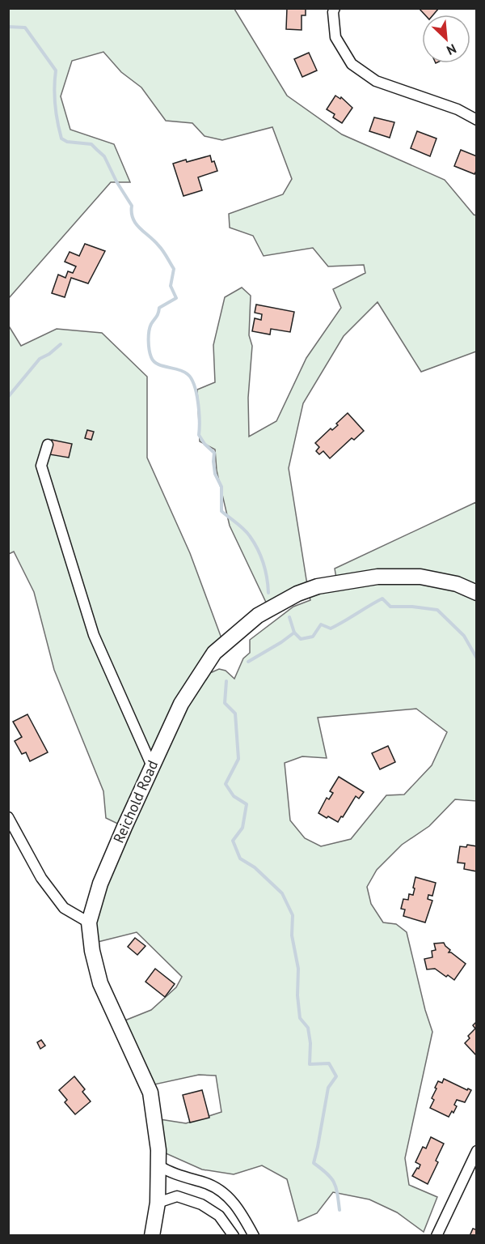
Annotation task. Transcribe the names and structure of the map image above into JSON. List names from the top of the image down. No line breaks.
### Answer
{"streets":{"street":["Reichold Road"]},"north":"bottom right"}
